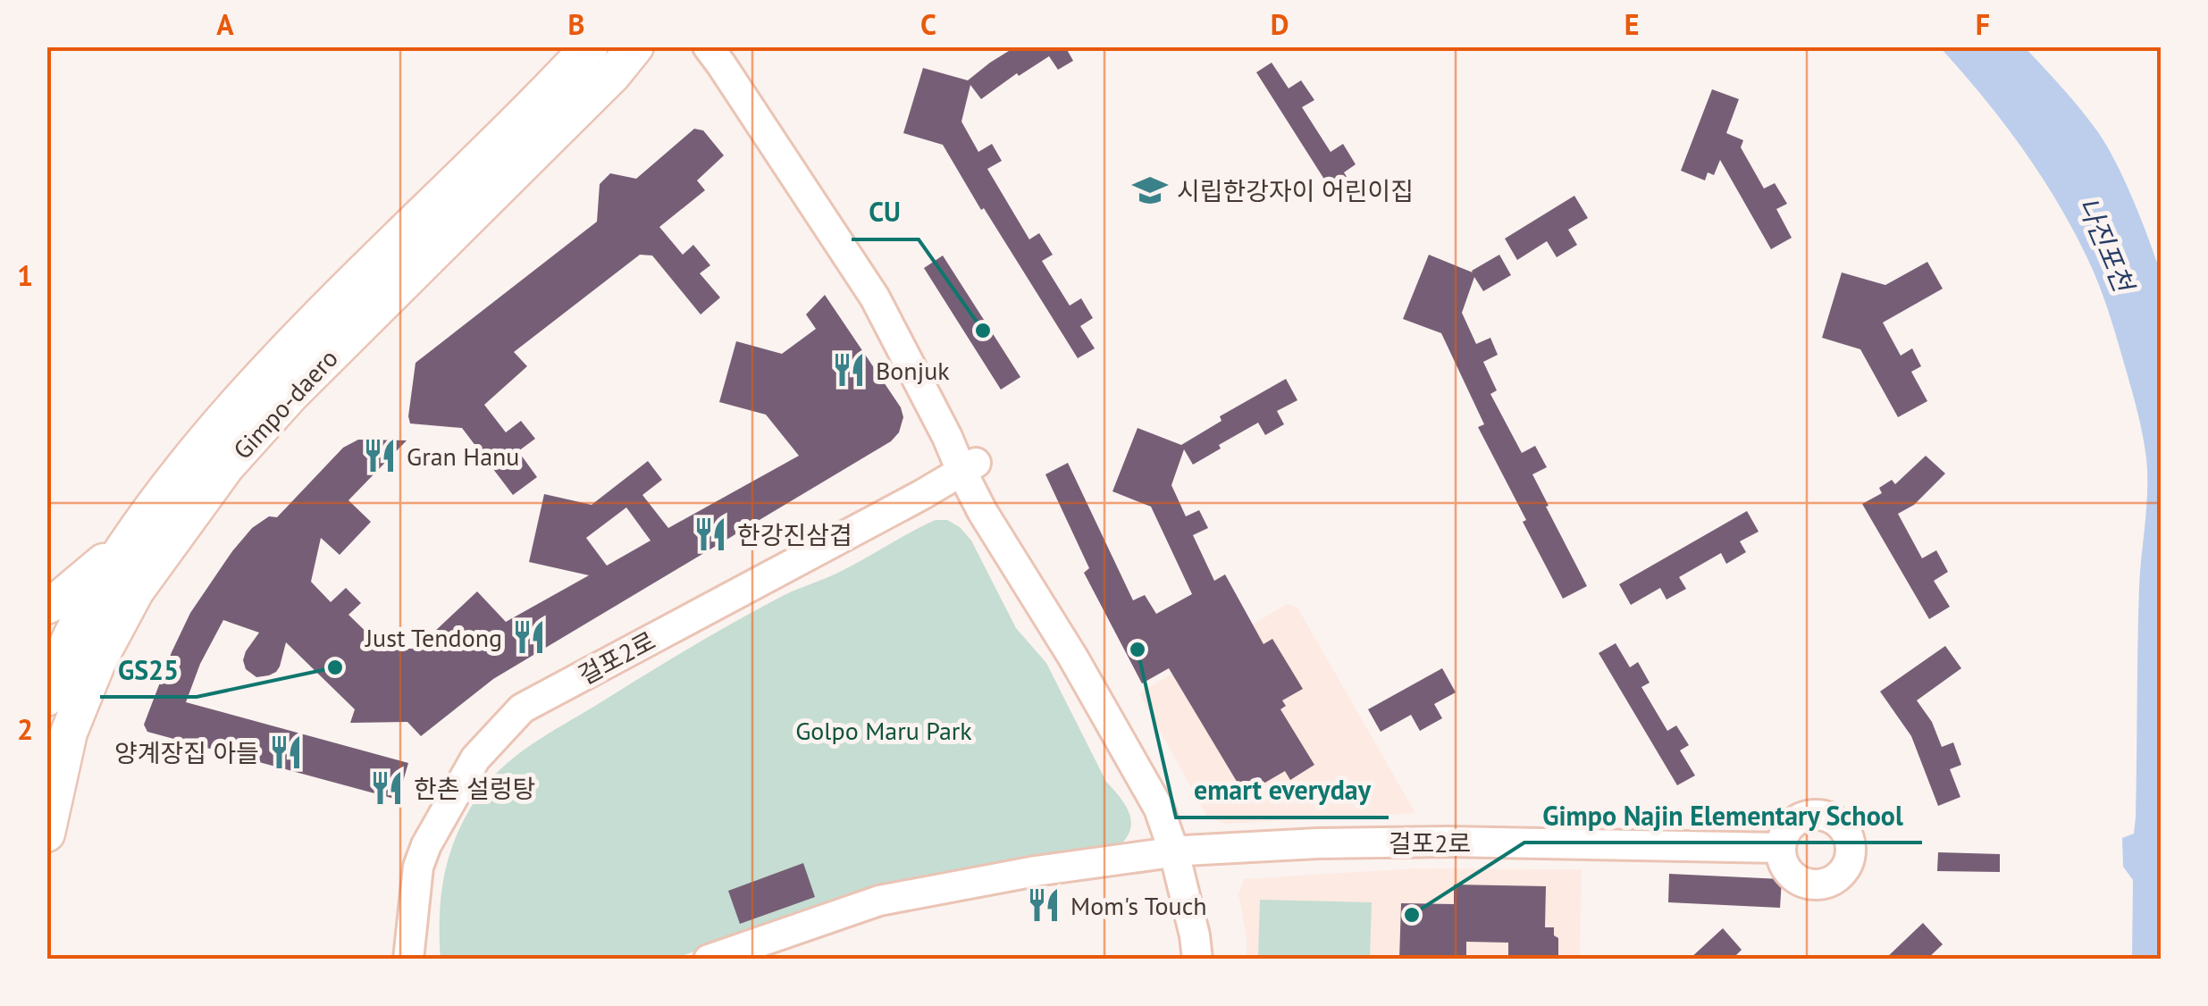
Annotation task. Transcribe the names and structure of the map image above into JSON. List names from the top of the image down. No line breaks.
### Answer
{"streets":{"main road":["Gimpo-daero"],"street":["걸포2로"]},"water":["나진포천"],"parks":["Golpo Maru Park"],"places":{"school or university":["시립한강자이 어린이집"],"other":["CU","emart everyday","GS25","Gimpo Najin Elementary School"],"restaurant":["Bonjuk","Gran Hanu","한강진삼겹","Just Tendong","양계장집 아들","한촌 설렁탕","Mom's Touch"]},"grid":{"columns":["A","B","C","D","E","F"],"rows":["1","2"]}}
